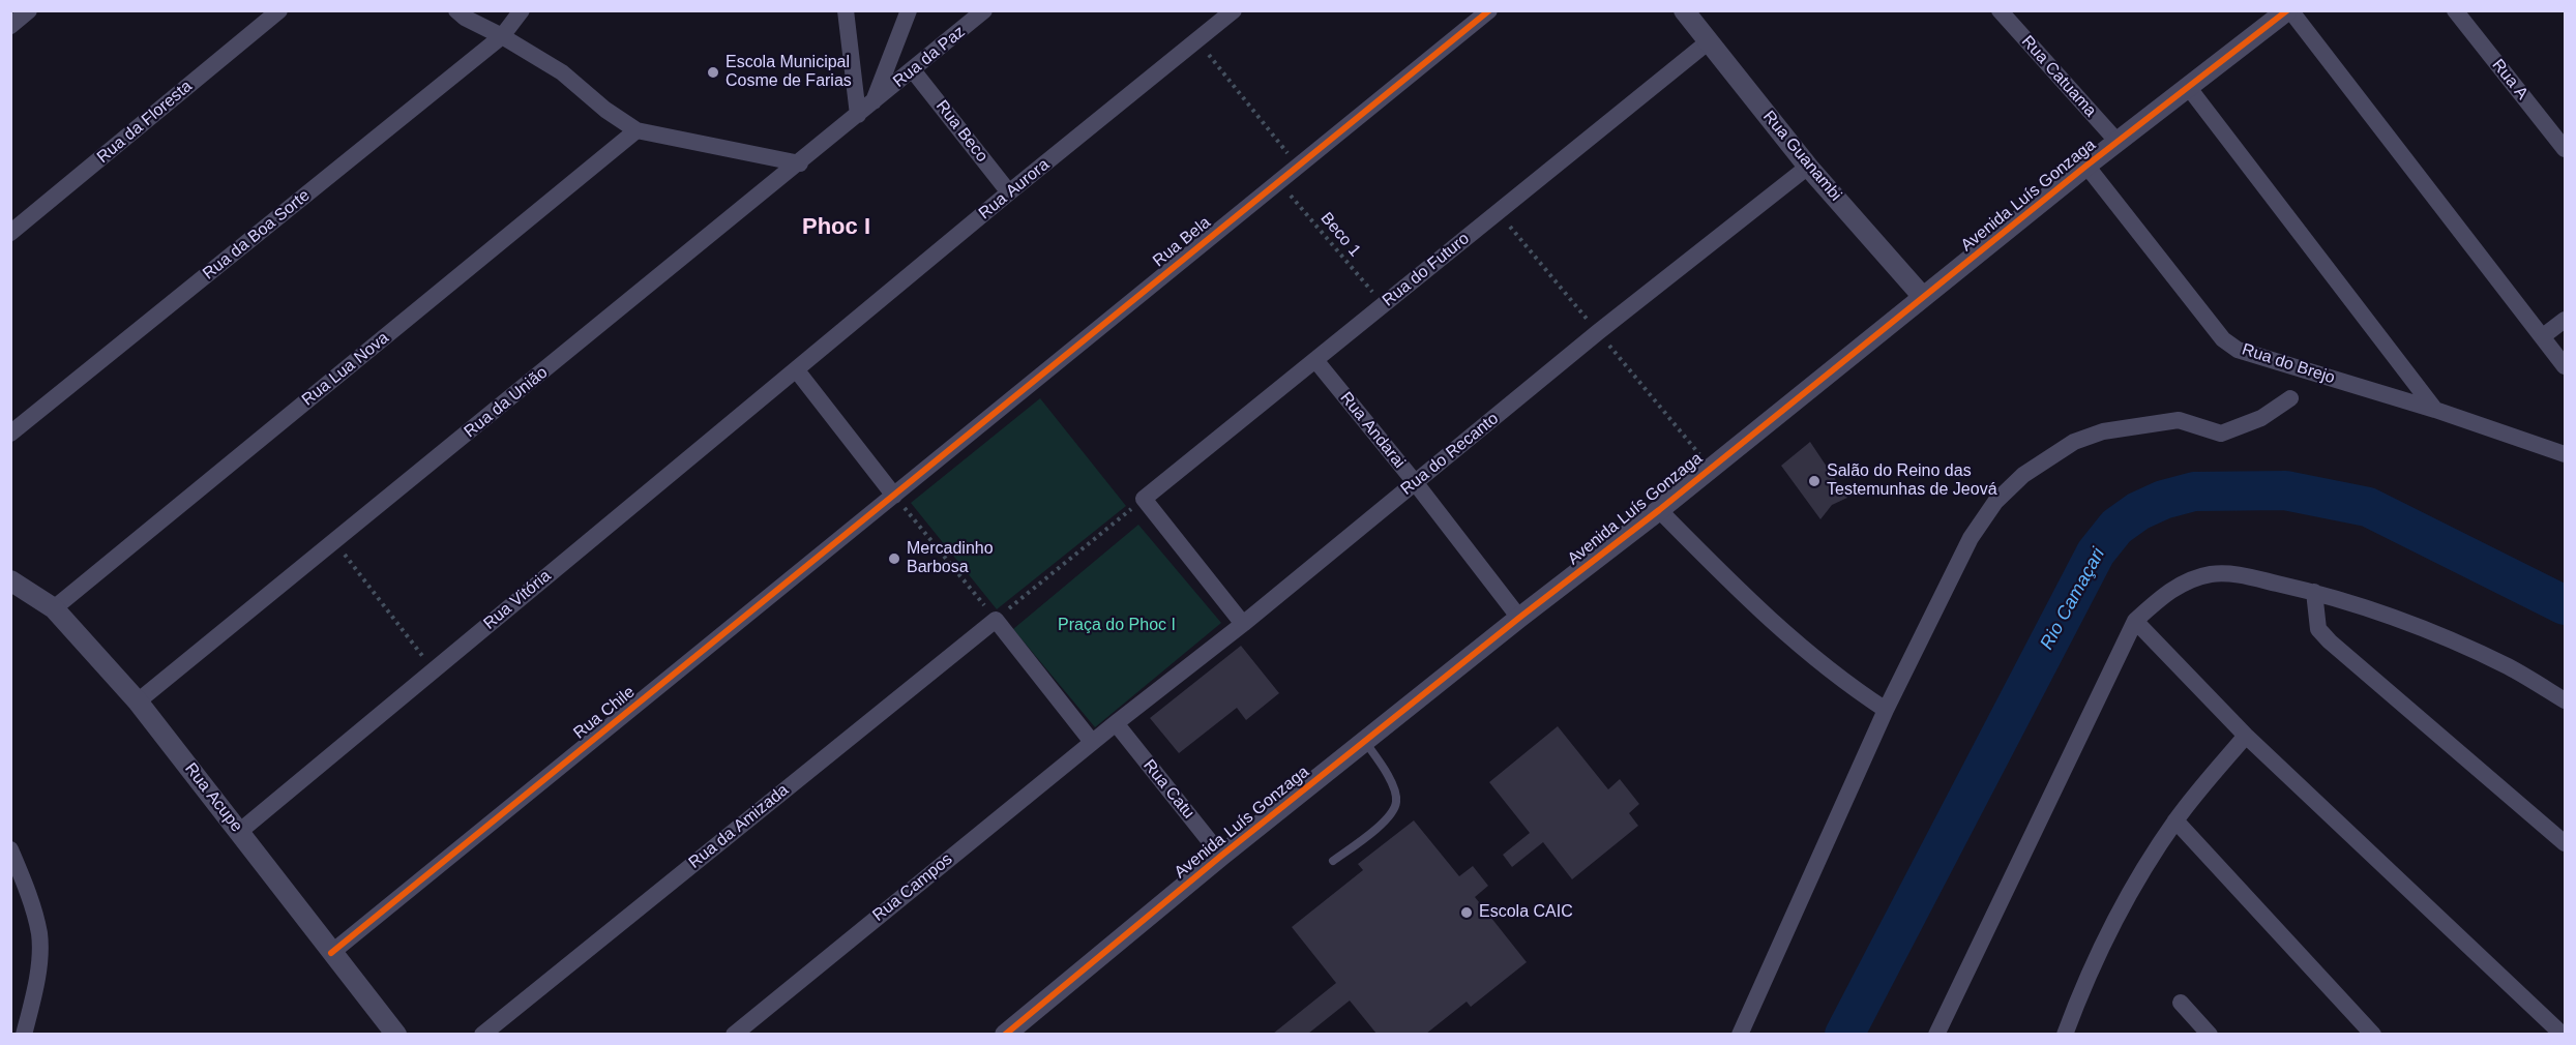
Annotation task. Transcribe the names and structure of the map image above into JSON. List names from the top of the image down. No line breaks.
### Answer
{"streets":{"street":["Rua da Paz","Rua Catuama","Rua A","Rua da Floresta","Rua Beco","Rua Guanambi","Rua Aurora","Avenida Luís Gonzaga","Rua da Boa Sorte","Rua Bela","Rua do Futuro","Rua do Brejo","Rua Lua Nova","Rua da União","Rua Andarai","Rua do Recanto","Rua Vitória","Rua Chile","Rua Catu","Rua Acupe","Rua da Amizada","Rua Campos"],"path":["Beco 1"]},"crossings":[["Rua da Paz","Rua Beco"],["Rua da Paz","Rua da União"],["Rua Catuama","Avenida Luís Gonzaga"],["Rua Beco","Rua Aurora"],["Rua Guanambi","Avenida Luís Gonzaga"],["Rua Guanambi","Rua do Futuro"],["Rua Guanambi","Rua do Recanto"],["Rua Aurora","Rua Vitória"],["Avenida Luís Gonzaga","Rua do Brejo"],["Avenida Luís Gonzaga","Rua Andarai"],["Avenida Luís Gonzaga","Rua Catu"],["Beco 1","Rua Bela"],["Beco 1","Rua do Futuro"],["Rua Bela","Rua Chile"],["Rua do Futuro","Rua Andarai"],["Rua Lua Nova","Rua Acupe"],["Rua da União","Rua Acupe"],["Rua Andarai","Rua do Recanto"],["Rua do Recanto","Rua Catu"],["Rua do Recanto","Rua Campos"],["Rua Vitória","Rua Acupe"],["Rua Chile","Rua Acupe"]],"districts":["Phoc I"],"water":["Rio Camaçari"],"parks":["Praça do Phoc I"],"places":["Escola Municipal Cosme de Farias","Salão do Reino das Testemunhas de Jeová","Mercadinho Barbosa","Escola CAIC"]}
